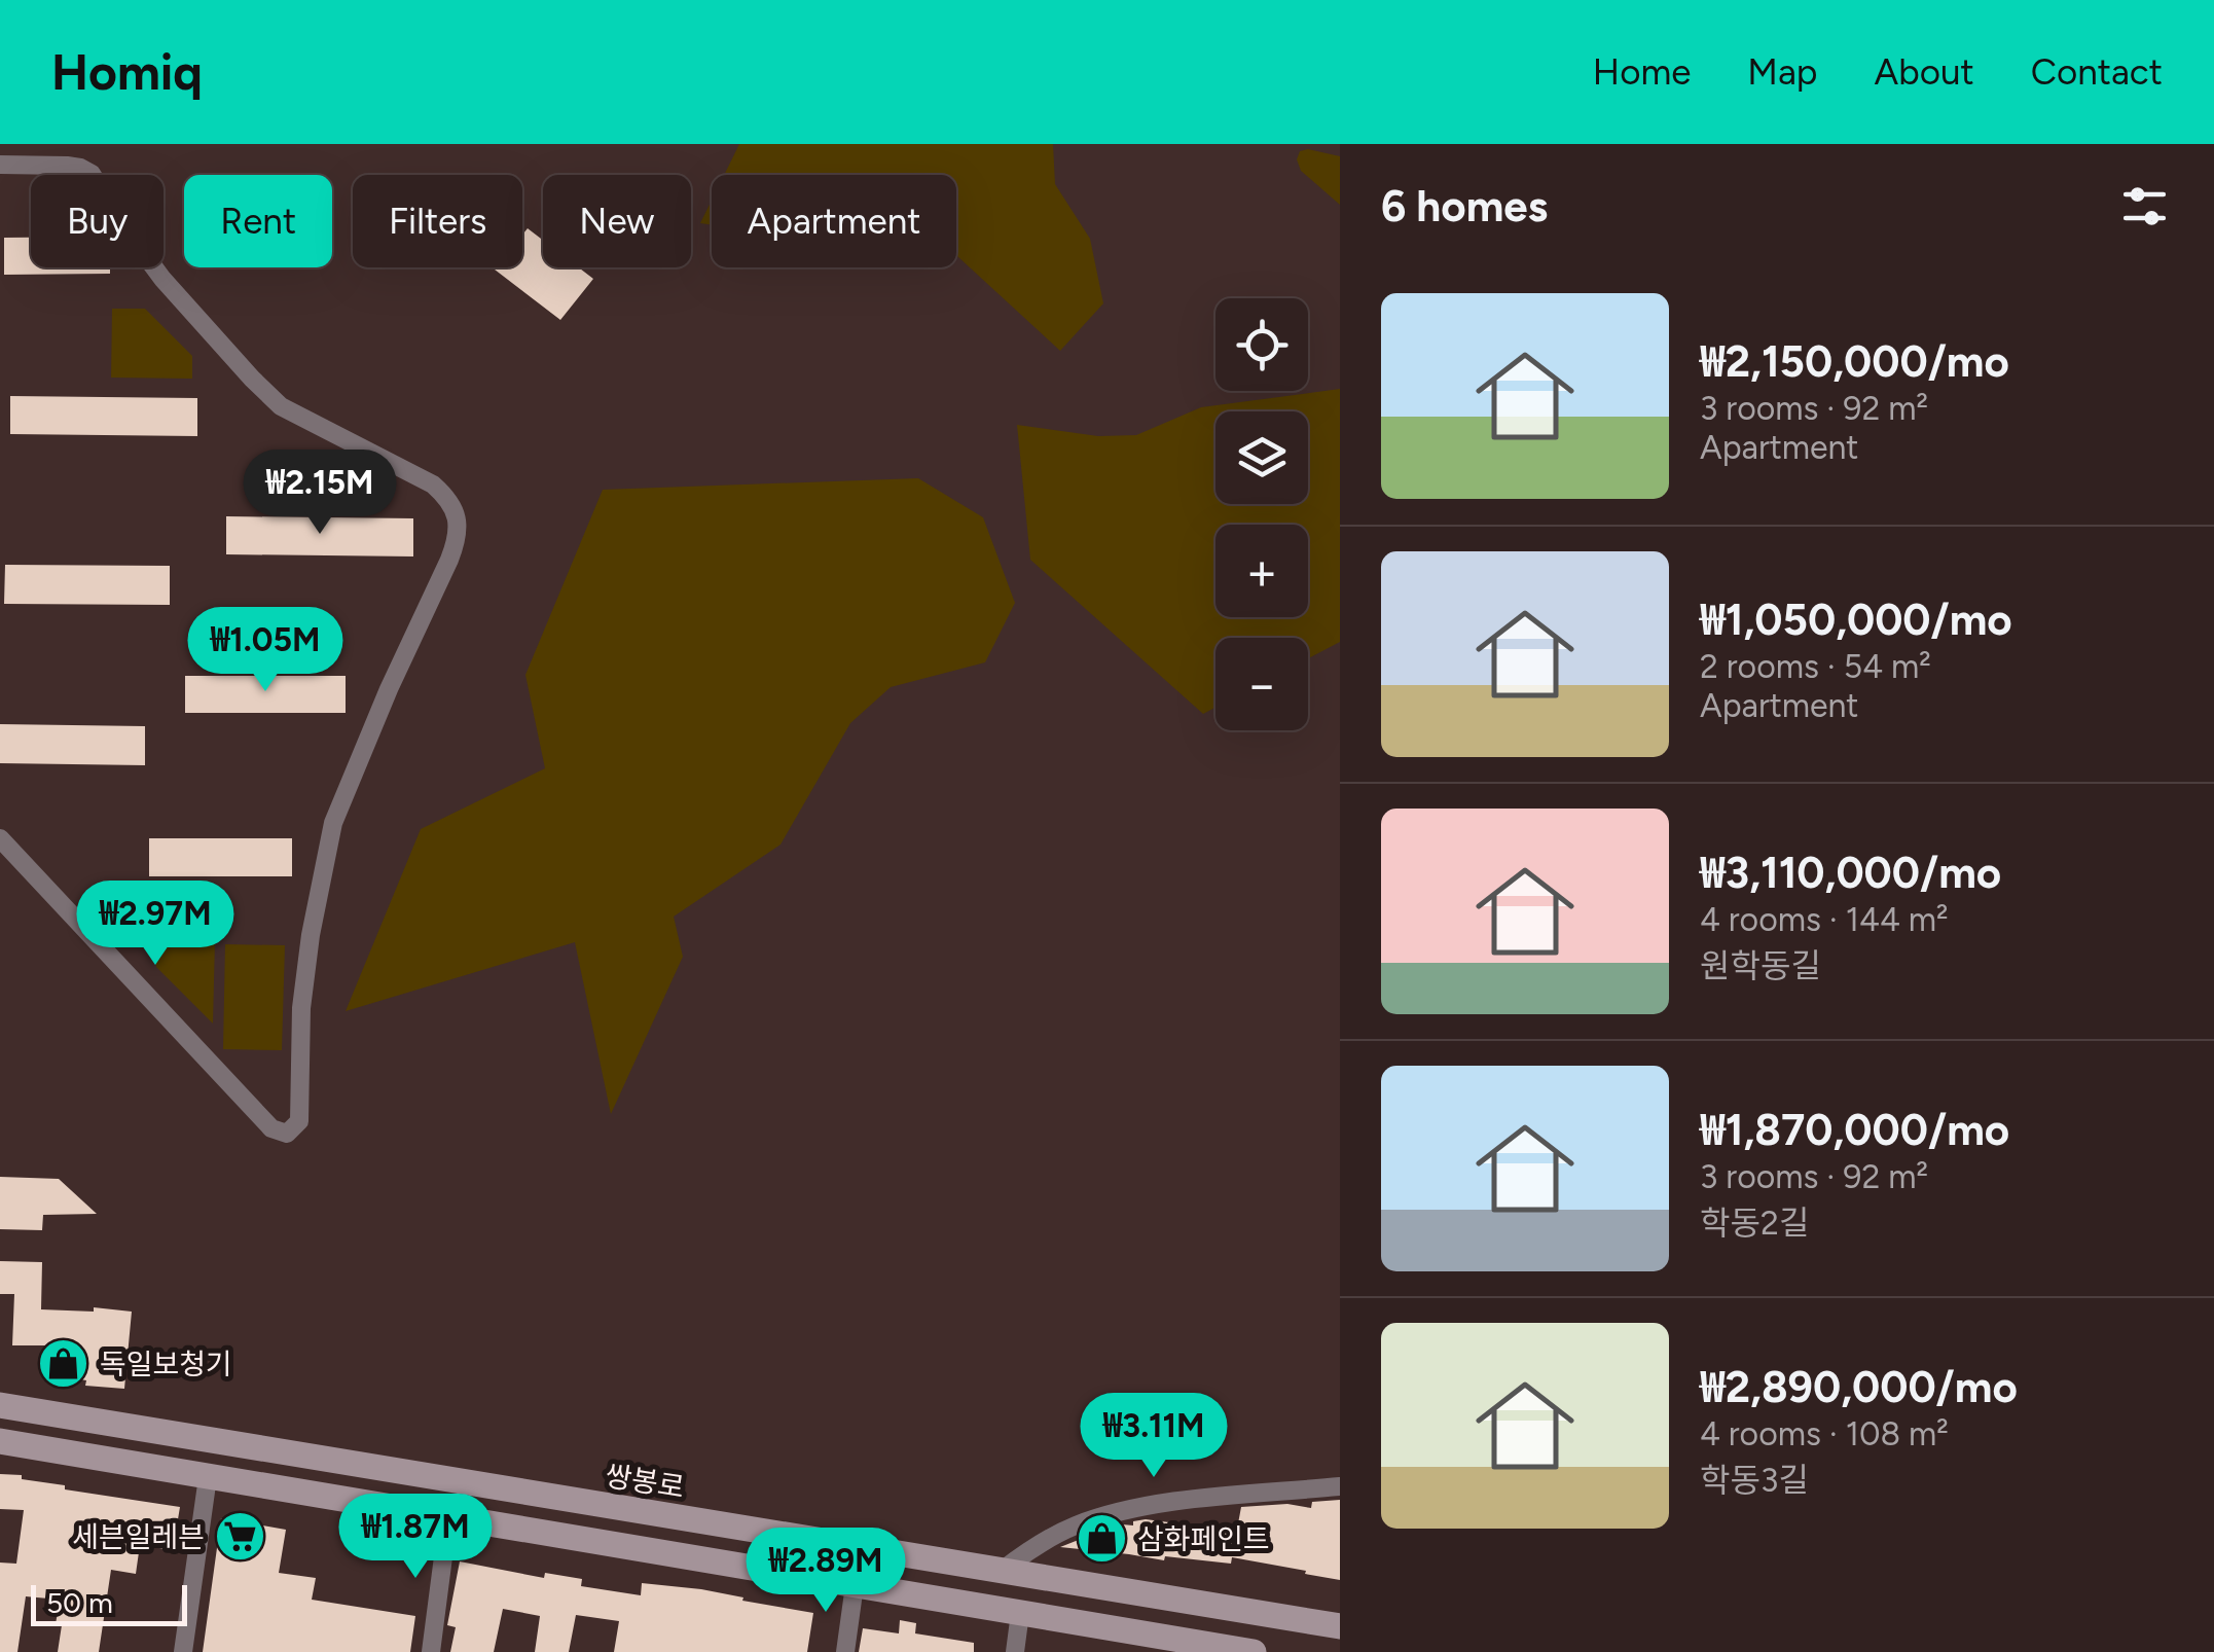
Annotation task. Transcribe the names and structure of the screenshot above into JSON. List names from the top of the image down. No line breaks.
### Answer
{"streets":{"street":["쌍봉로"]},"places":{"shop":["독일보청기","삼화페인트"],"supermarket":["세븐일레븐"]},"scale_bar":"50 m","page":{"header":"Homiq","nav":["Home","Map","About","Contact"],"heading":"6 homes","chip":["Buy","Rent","Filters","New","Apartment"],"list":[{"name":"₩2,150,000/mo","note":"3 rooms · 92 m² · Apartment"},{"name":"₩1,050,000/mo","note":"2 rooms · 54 m² · Apartment"},{"name":"₩3,110,000/mo","note":"4 rooms · 144 m² · 원학동길"},{"name":"₩1,870,000/mo","note":"3 rooms · 92 m² · 학동2길"},{"name":"₩2,890,000/mo","note":"4 rooms · 108 m² · 학동3길"}],"map_buttons":["+","−"],"price":["₩2.15M","₩1.05M","₩2.97M","₩3.11M","₩1.87M","₩2.89M"],"scale":"50 m"}}
